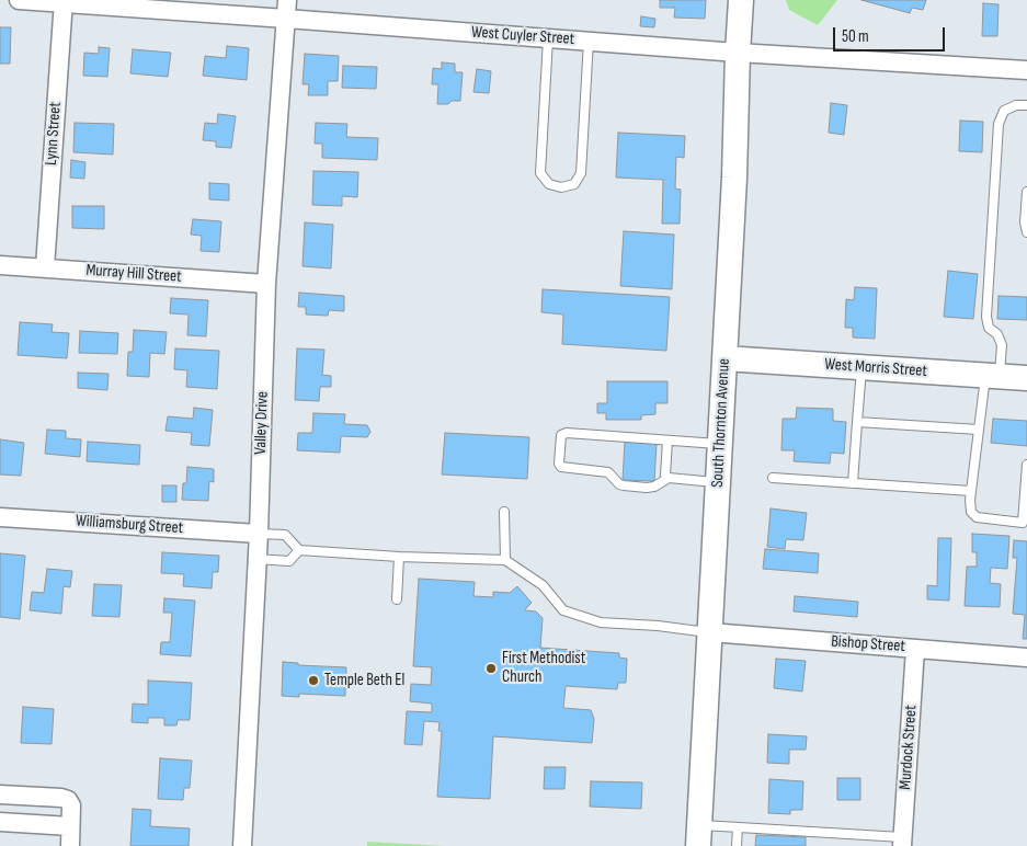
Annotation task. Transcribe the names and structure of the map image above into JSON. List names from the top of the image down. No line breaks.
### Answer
{"streets":{"main road":["West Morris Street","South Thornton Avenue"],"street":["West Cuyler Street","Lynn Street","Murray Hill Street","Valley Drive","Williamsburg Street","Bishop Street","Murdock Street"]},"crossings":[["West Cuyler Street","Lynn Street"],["West Cuyler Street","Valley Drive"],["West Cuyler Street","South Thornton Avenue"],["Lynn Street","Murray Hill Street"],["Murray Hill Street","Valley Drive"],["West Morris Street","South Thornton Avenue"],["Valley Drive","Williamsburg Street"],["South Thornton Avenue","Bishop Street"],["Bishop Street","Murdock Street"]],"places":["First Methodist Church","Temple Beth El"],"scale_bar":"50 m"}
